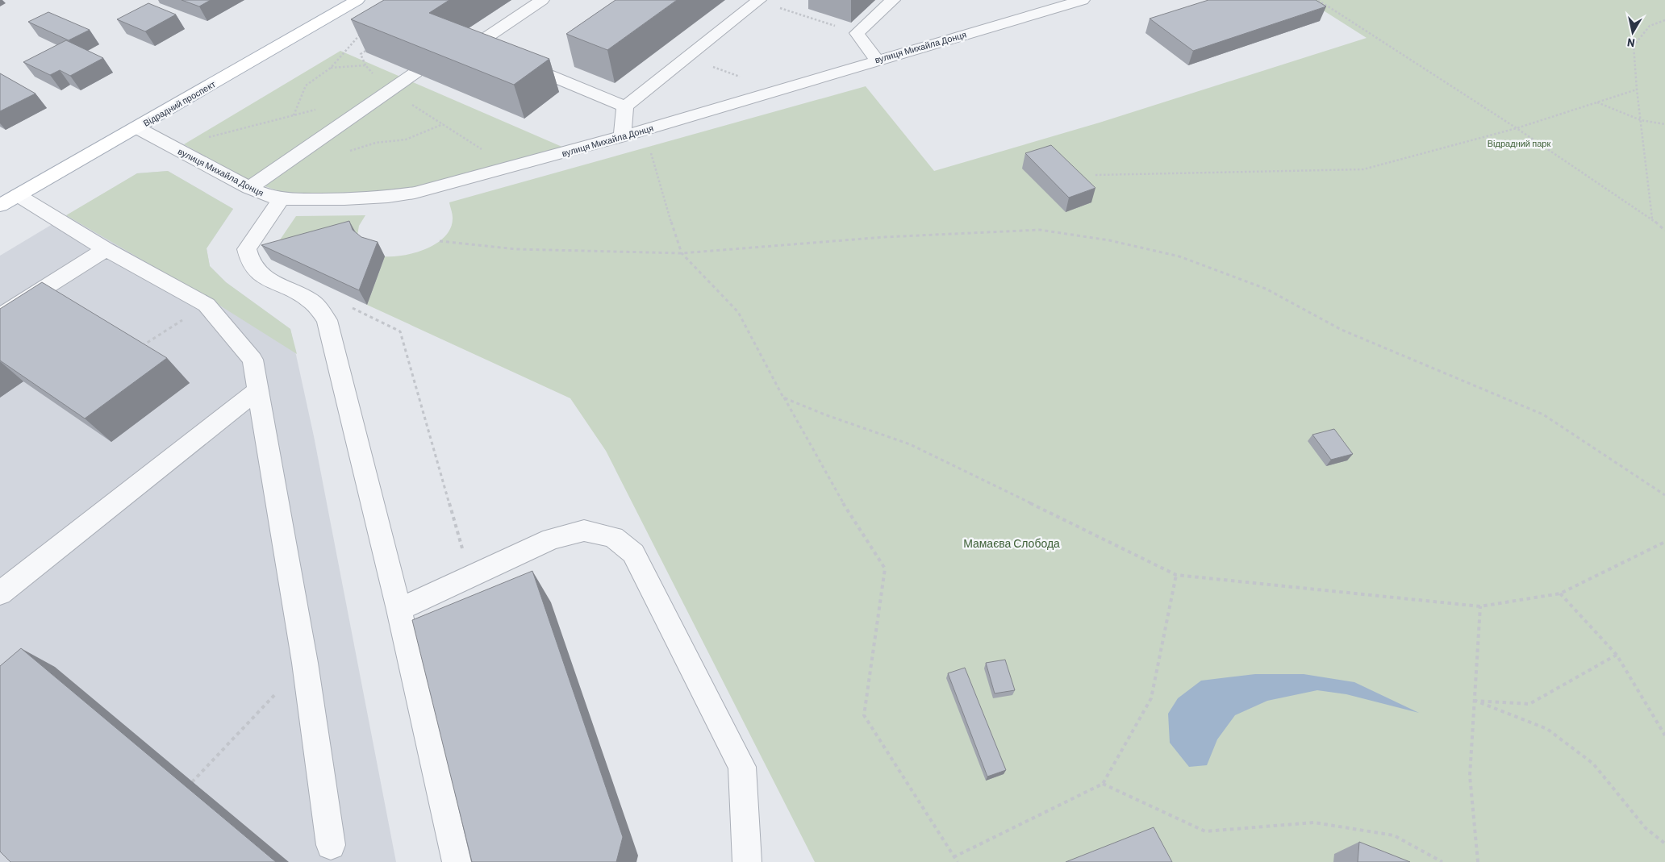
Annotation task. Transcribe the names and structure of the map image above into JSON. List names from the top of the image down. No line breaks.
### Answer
{"streets":{"main road":["Відрадний проспект"],"street":["вулиця Михайла Донця"]},"crossings":[["вулиця Михайла Донця","Відрадний проспект"]],"parks":["Відрадний парк","Мамаєва Слобода"],"north":"bottom"}
